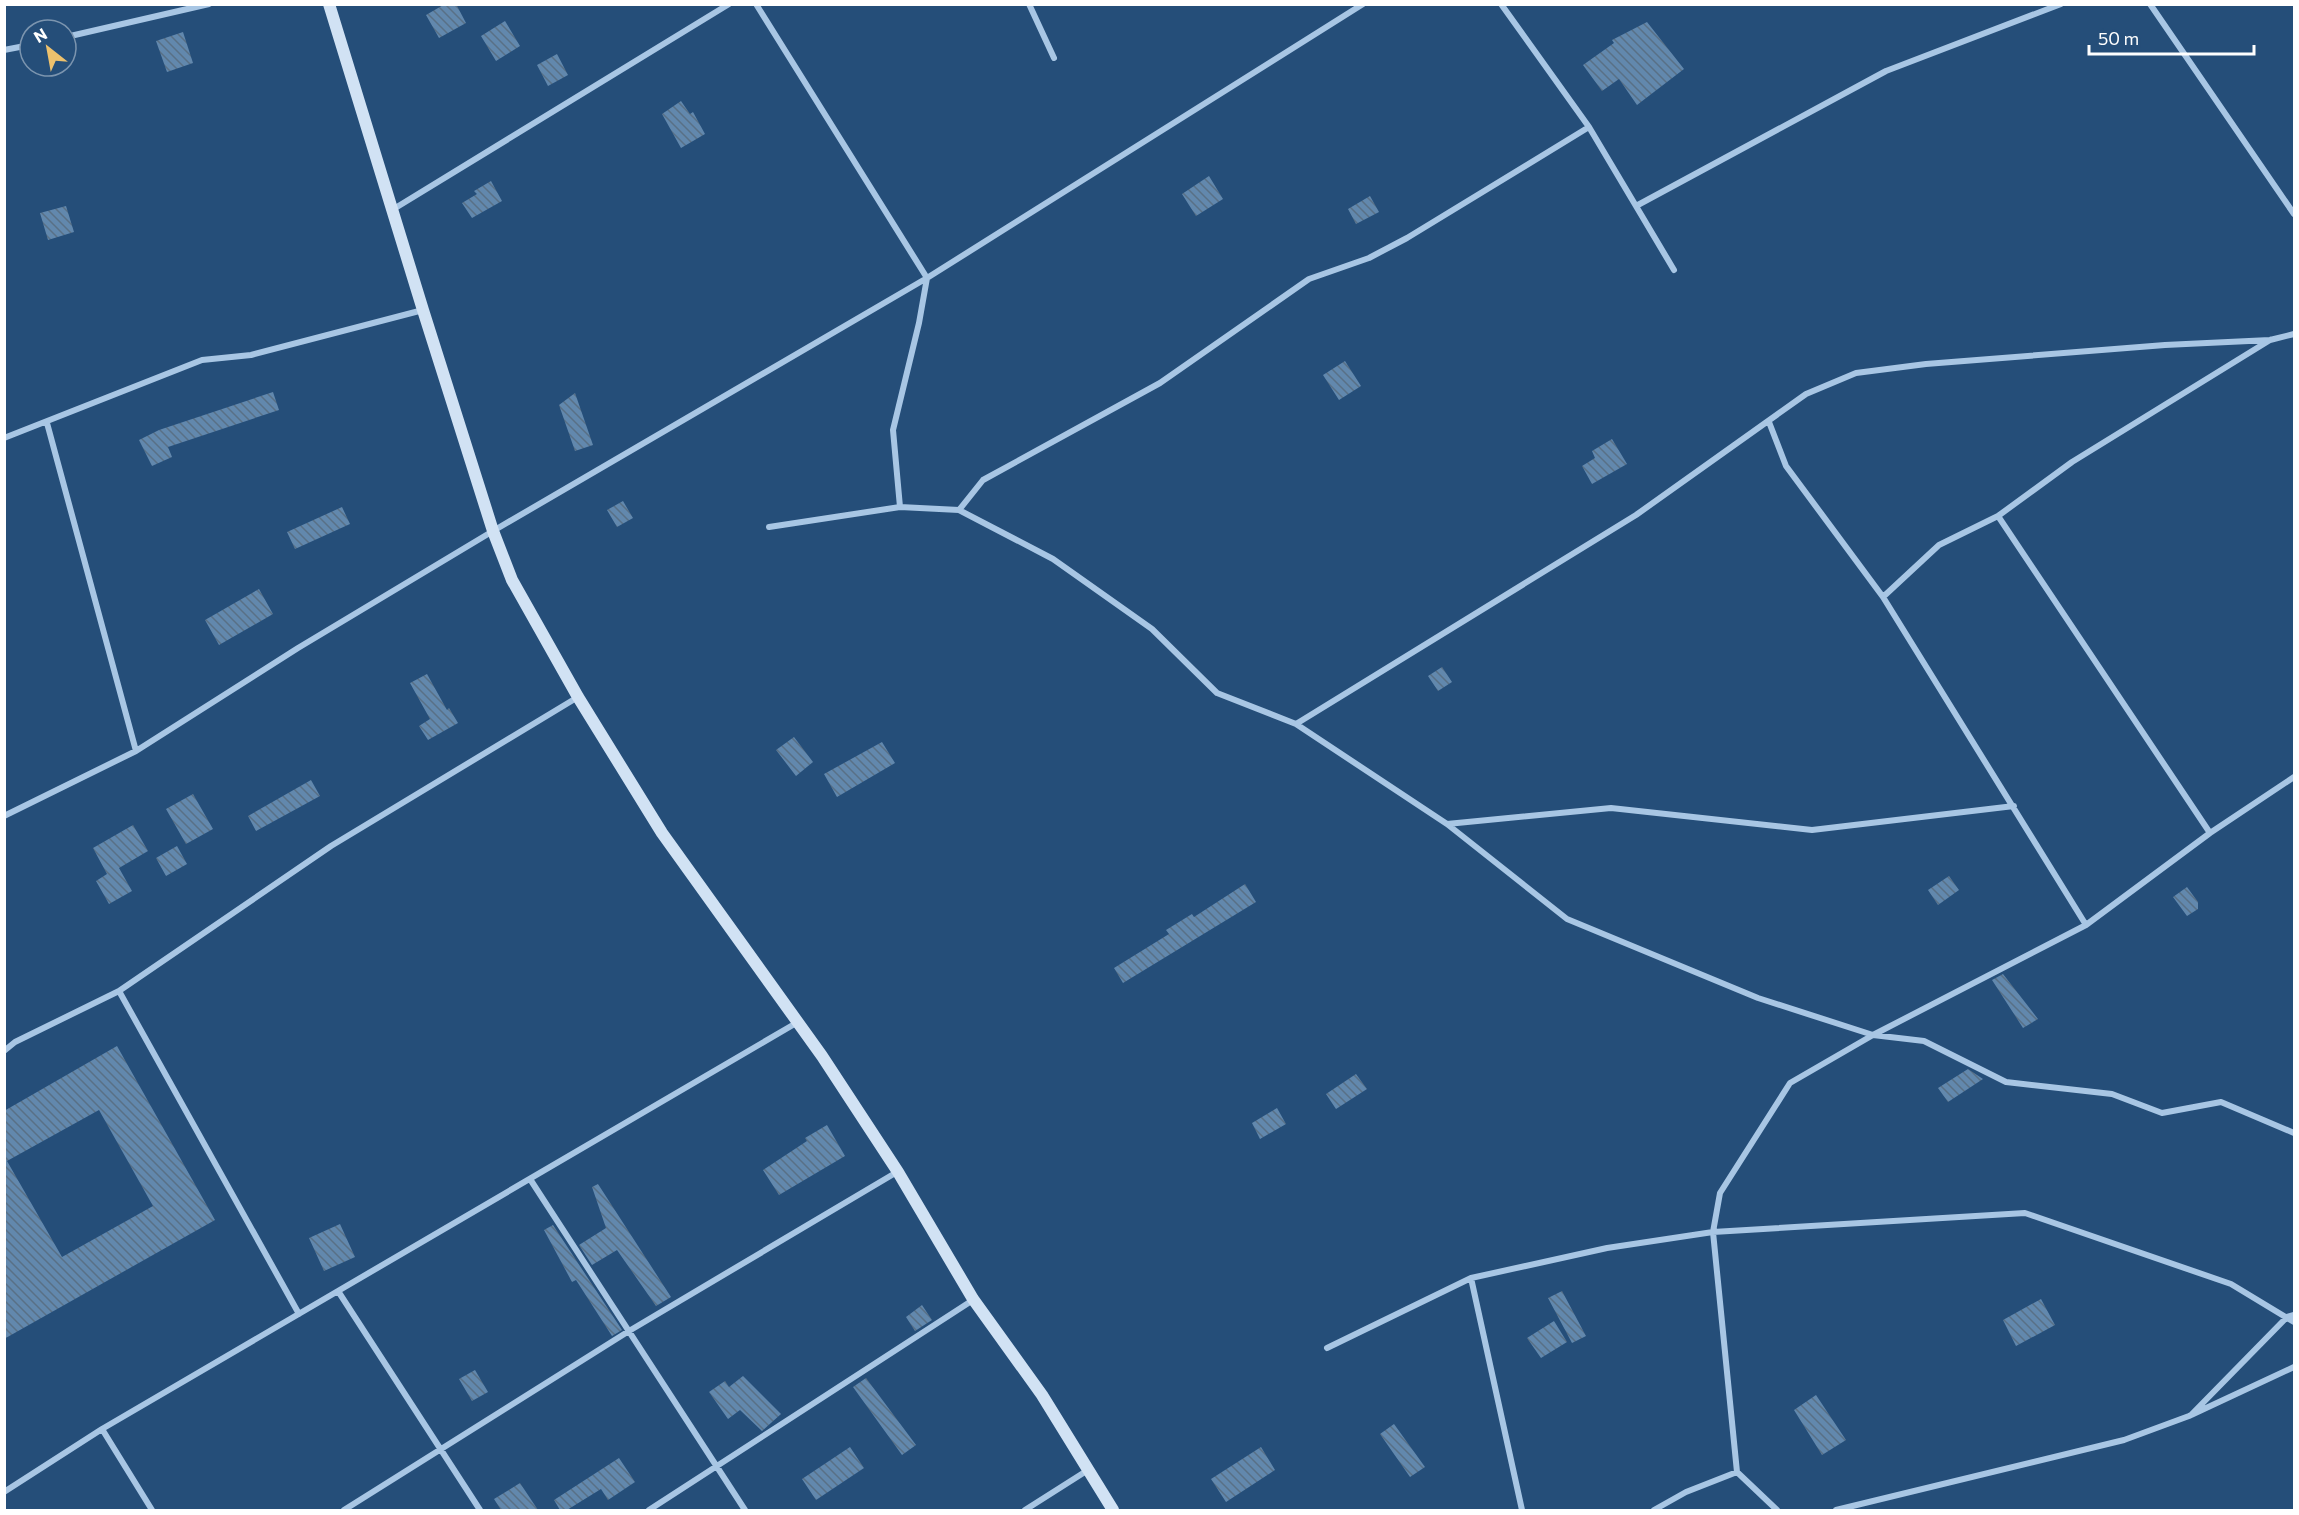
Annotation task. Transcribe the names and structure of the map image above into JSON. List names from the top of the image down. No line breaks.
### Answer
{"scale_bar":"50 m","north":"top left"}
